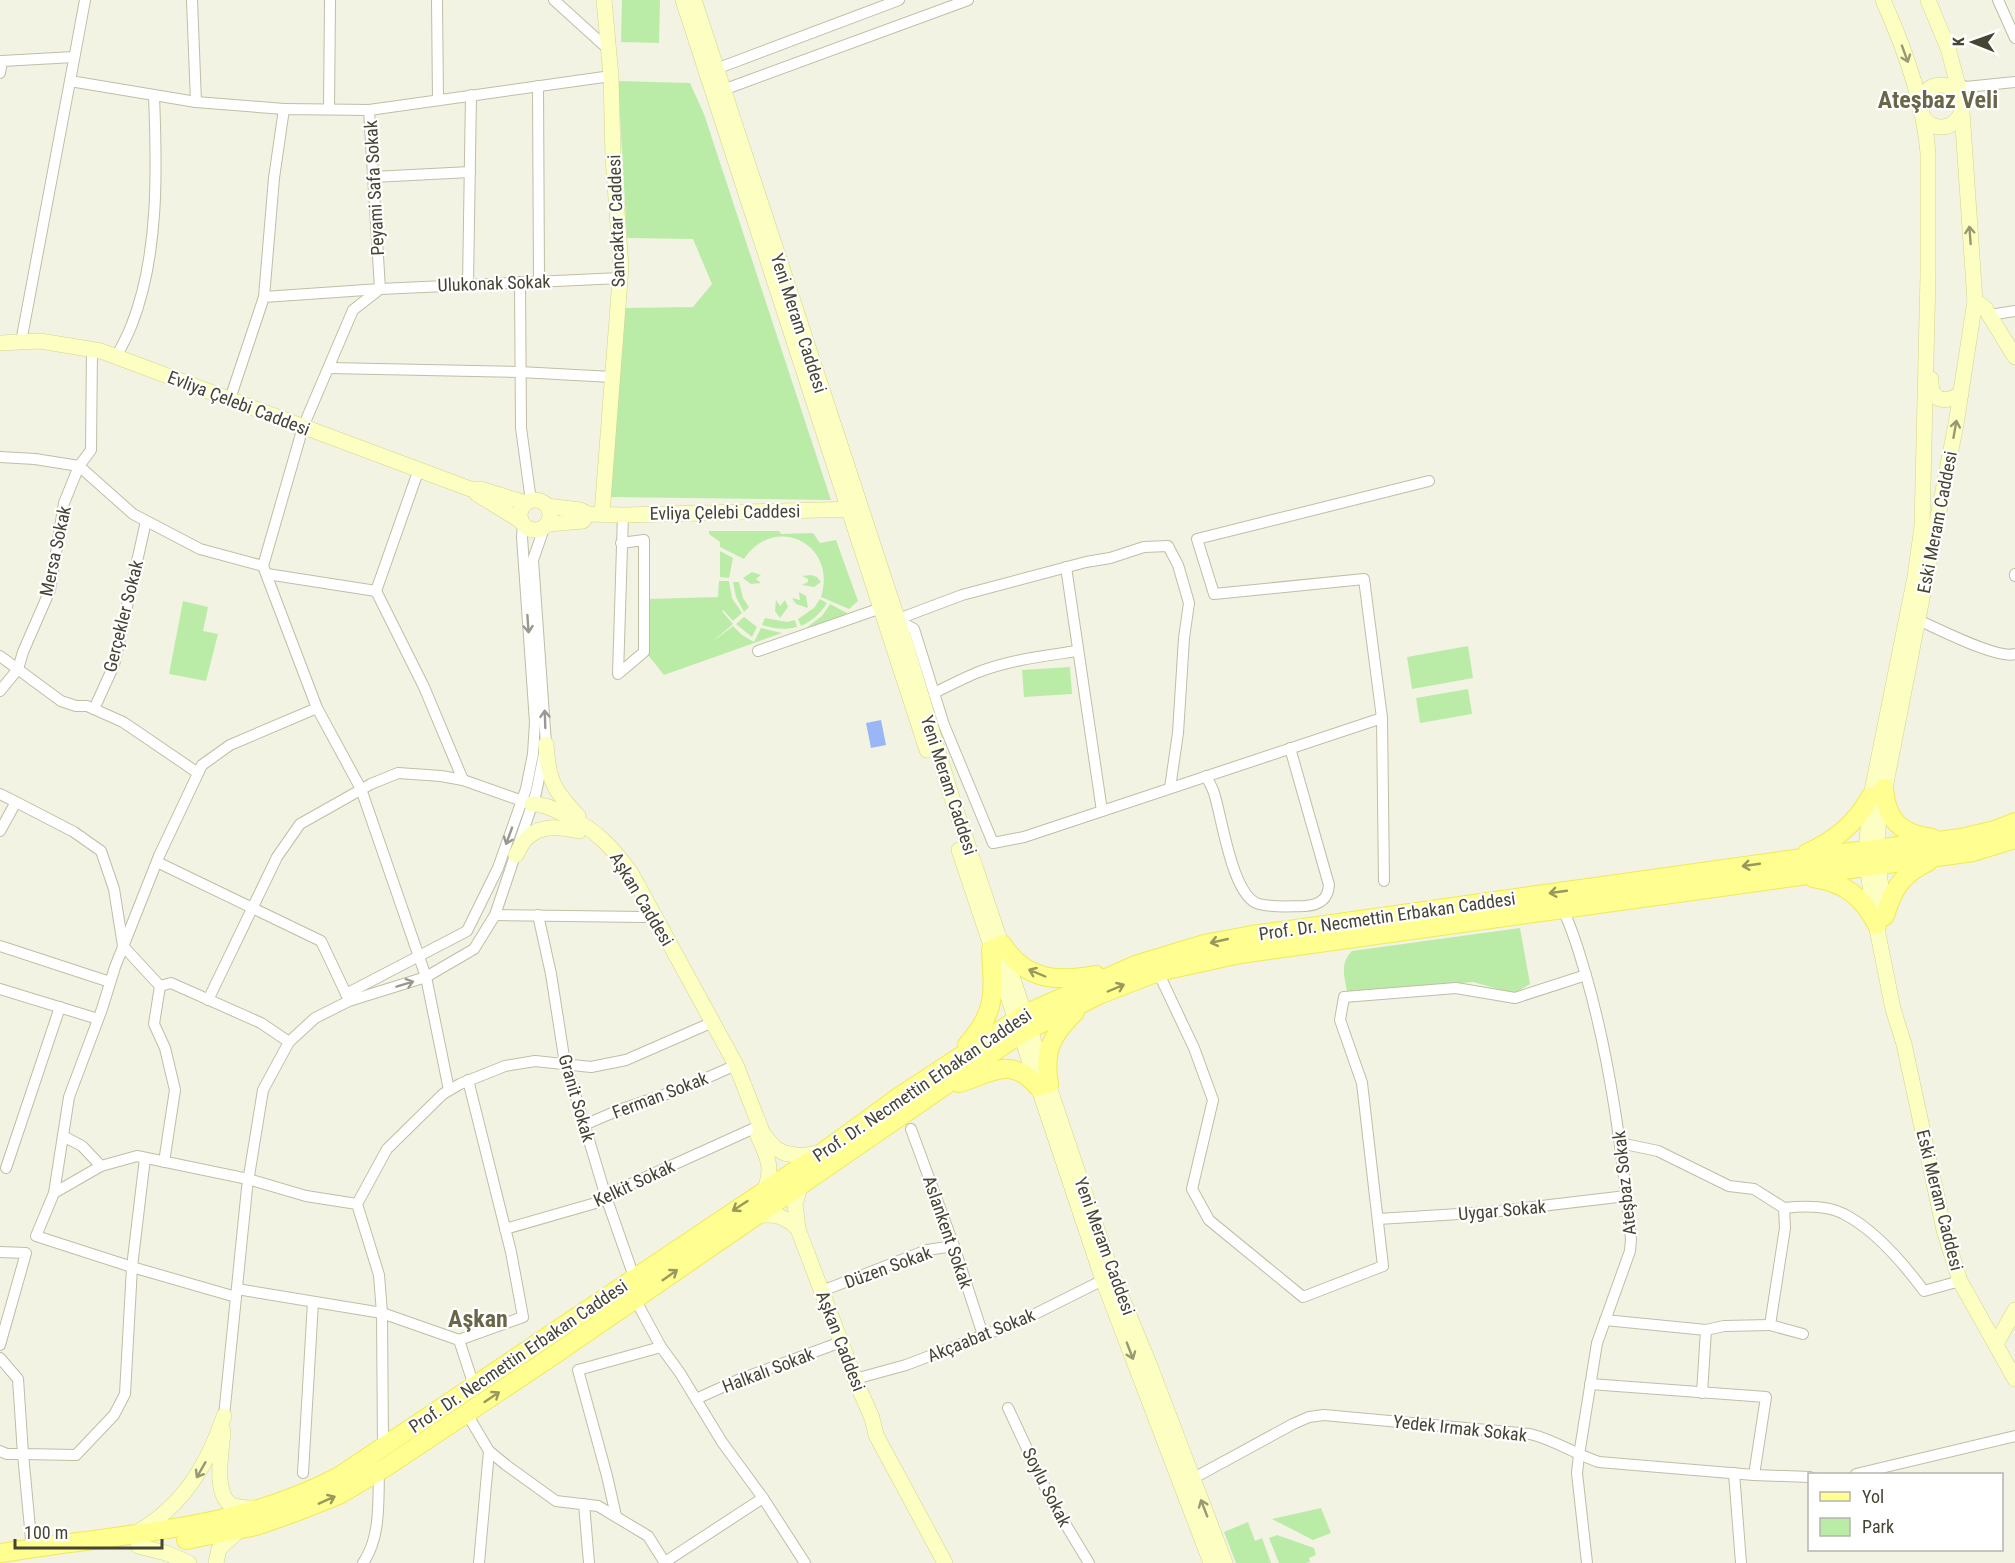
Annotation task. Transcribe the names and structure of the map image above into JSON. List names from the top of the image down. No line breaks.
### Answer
{"streets":{"main road":["Prof. Dr. Necmettin Erbakan Caddesi"],"street":["Peyami Safa Sokak","Sancaktar Caddesi","Ulukonak Sokak","Yeni Meram Caddesi","Evliya Çelebi Caddesi","Eski Meram Caddesi","Mersa Sokak","Gerçekler Sokak","Aşkan Caddesi","Ferman Sokak","Granit Sokak","Kelkit Sokak","Ateşbaz Sokak","Uygar Sokak","Aslankent Sokak","Düzen Sokak","Akçaabat Sokak","Halkalı Sokak","Yedek Irmak Sokak","Soylu Sokak"]},"crossings":[["Peyami Safa Sokak","Ulukonak Sokak"],["Sancaktar Caddesi","Ulukonak Sokak"],["Sancaktar Caddesi","Evliya Çelebi Caddesi"],["Yeni Meram Caddesi","Evliya Çelebi Caddesi"],["Yeni Meram Caddesi","Prof. Dr. Necmettin Erbakan Caddesi"],["Yeni Meram Caddesi","Akçaabat Sokak"],["Yeni Meram Caddesi","Yedek Irmak Sokak"],["Evliya Çelebi Caddesi","Mersa Sokak"],["Eski Meram Caddesi","Prof. Dr. Necmettin Erbakan Caddesi"],["Aşkan Caddesi","Prof. Dr. Necmettin Erbakan Caddesi"],["Aşkan Caddesi","Ferman Sokak"],["Aşkan Caddesi","Kelkit Sokak"],["Aşkan Caddesi","Düzen Sokak"],["Aşkan Caddesi","Akçaabat Sokak"],["Aşkan Caddesi","Halkalı Sokak"],["Prof. Dr. Necmettin Erbakan Caddesi","Granit Sokak"],["Prof. Dr. Necmettin Erbakan Caddesi","Ateşbaz Sokak"],["Ferman Sokak","Granit Sokak"],["Granit Sokak","Kelkit Sokak"],["Ateşbaz Sokak","Uygar Sokak"],["Ateşbaz Sokak","Yedek Irmak Sokak"],["Aslankent Sokak","Düzen Sokak"],["Aslankent Sokak","Akçaabat Sokak"]],"districts":["Ateşbaz Veli","Aşkan"],"legend":["Yol","Park"],"scale_bar":"100 m","north":"left"}
